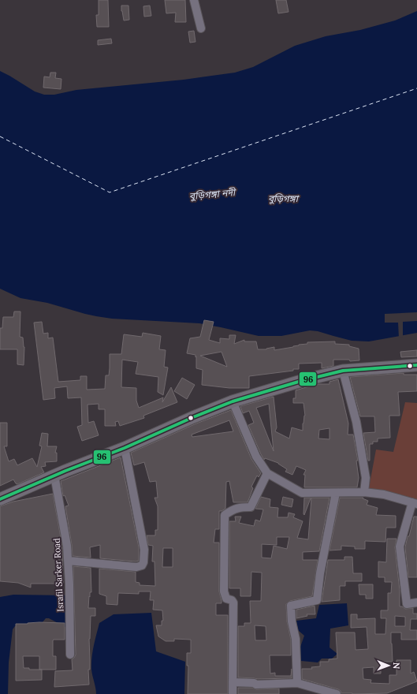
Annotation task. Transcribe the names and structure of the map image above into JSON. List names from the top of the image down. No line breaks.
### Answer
{"streets":{"street":["Israfil Sarker Road"]},"water":["বুড়িগঙ্গা নদী","বুড়িগঙ্গা"],"lines":["transit line 96"],"north":"right"}
